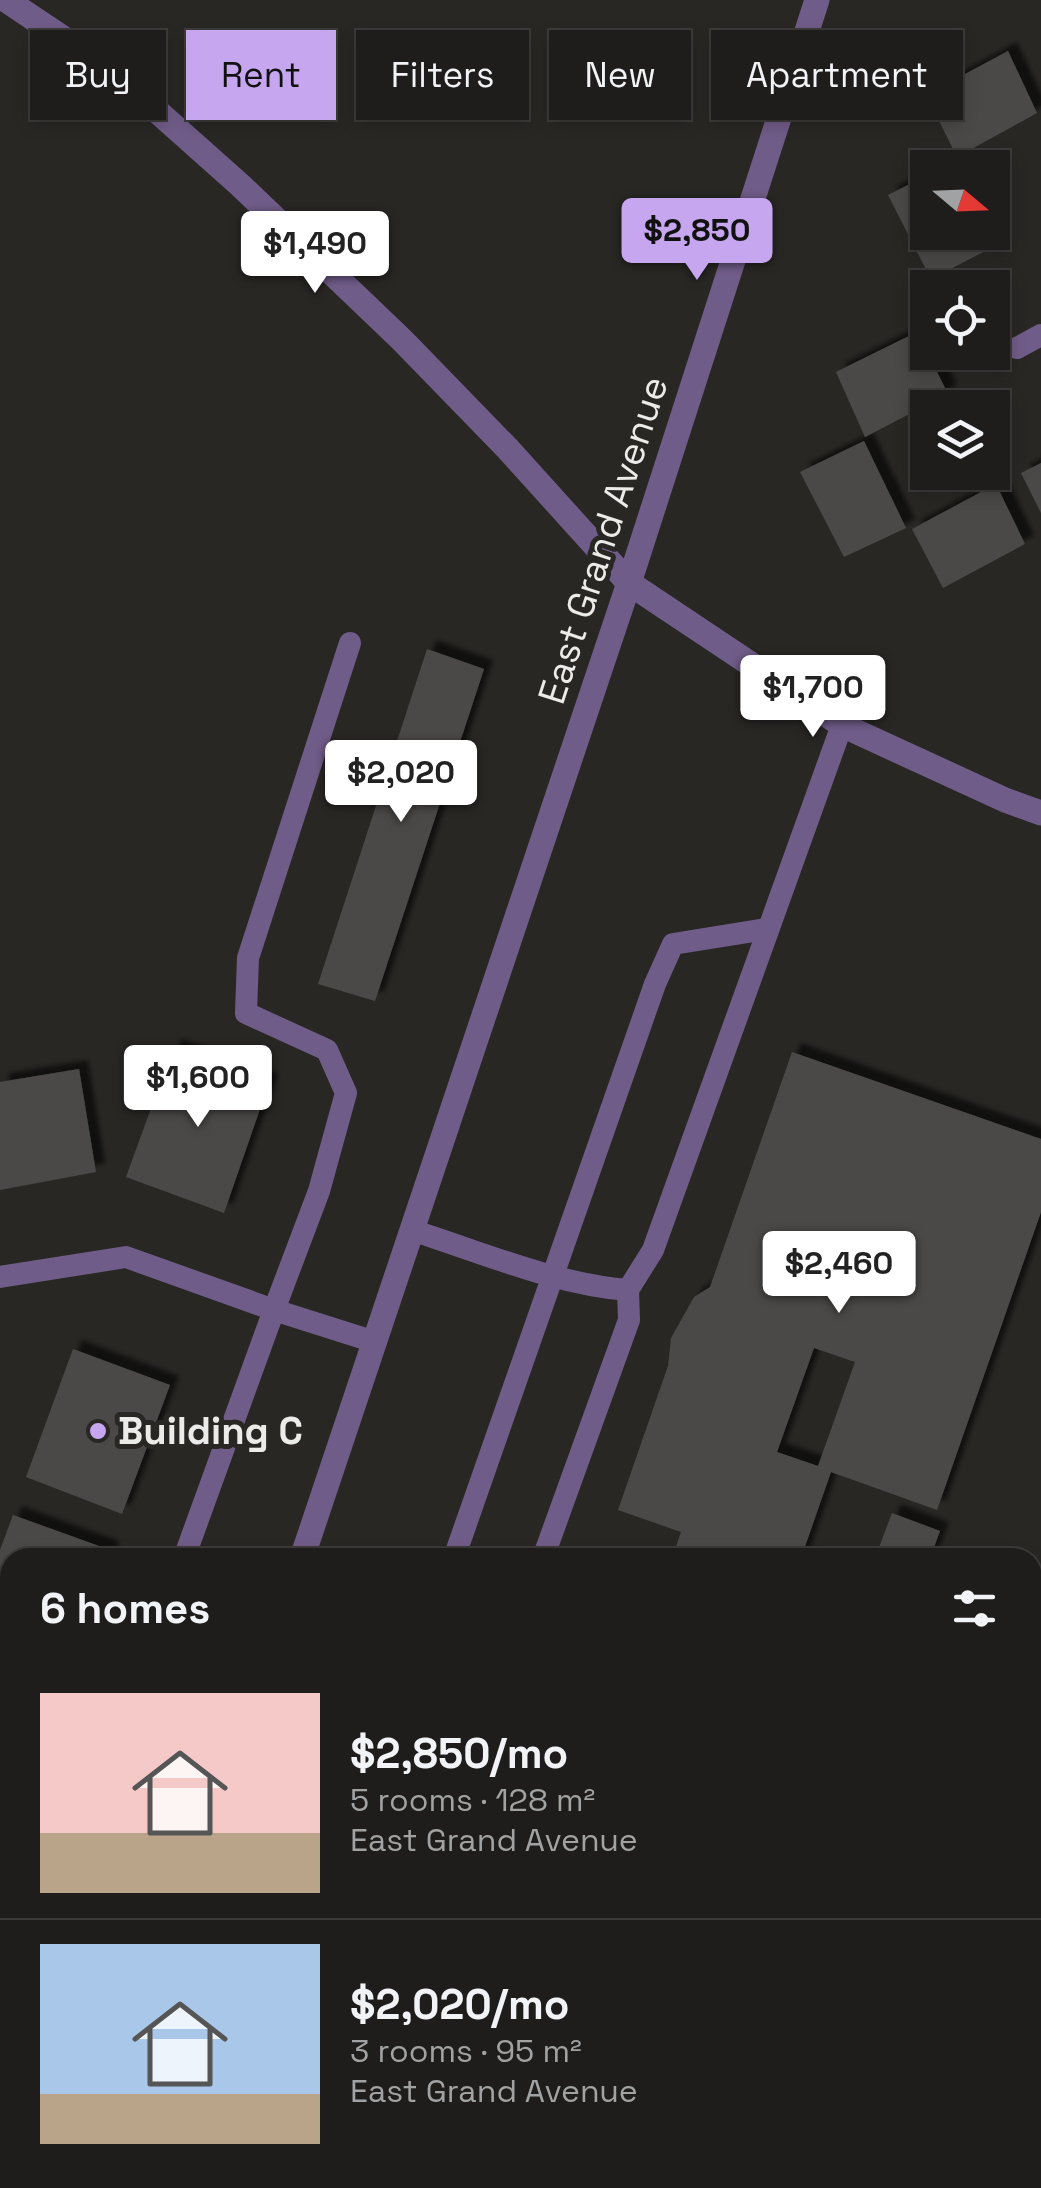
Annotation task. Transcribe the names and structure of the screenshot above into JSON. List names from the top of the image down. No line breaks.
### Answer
{"streets":{"street":["East Grand Avenue"]},"places":["Building C"],"north":"right","page":{"chip":["Buy","Rent","Filters","New","Apartment"],"price":["$2,850","$1,490","$1,700","$2,020","$1,600","$2,460"],"heading":"6 homes","list":[{"name":"$2,850/mo","note":"5 rooms · 128 m² · East Grand Avenue"},{"name":"$2,020/mo","note":"3 rooms · 95 m² · East Grand Avenue"}]}}
